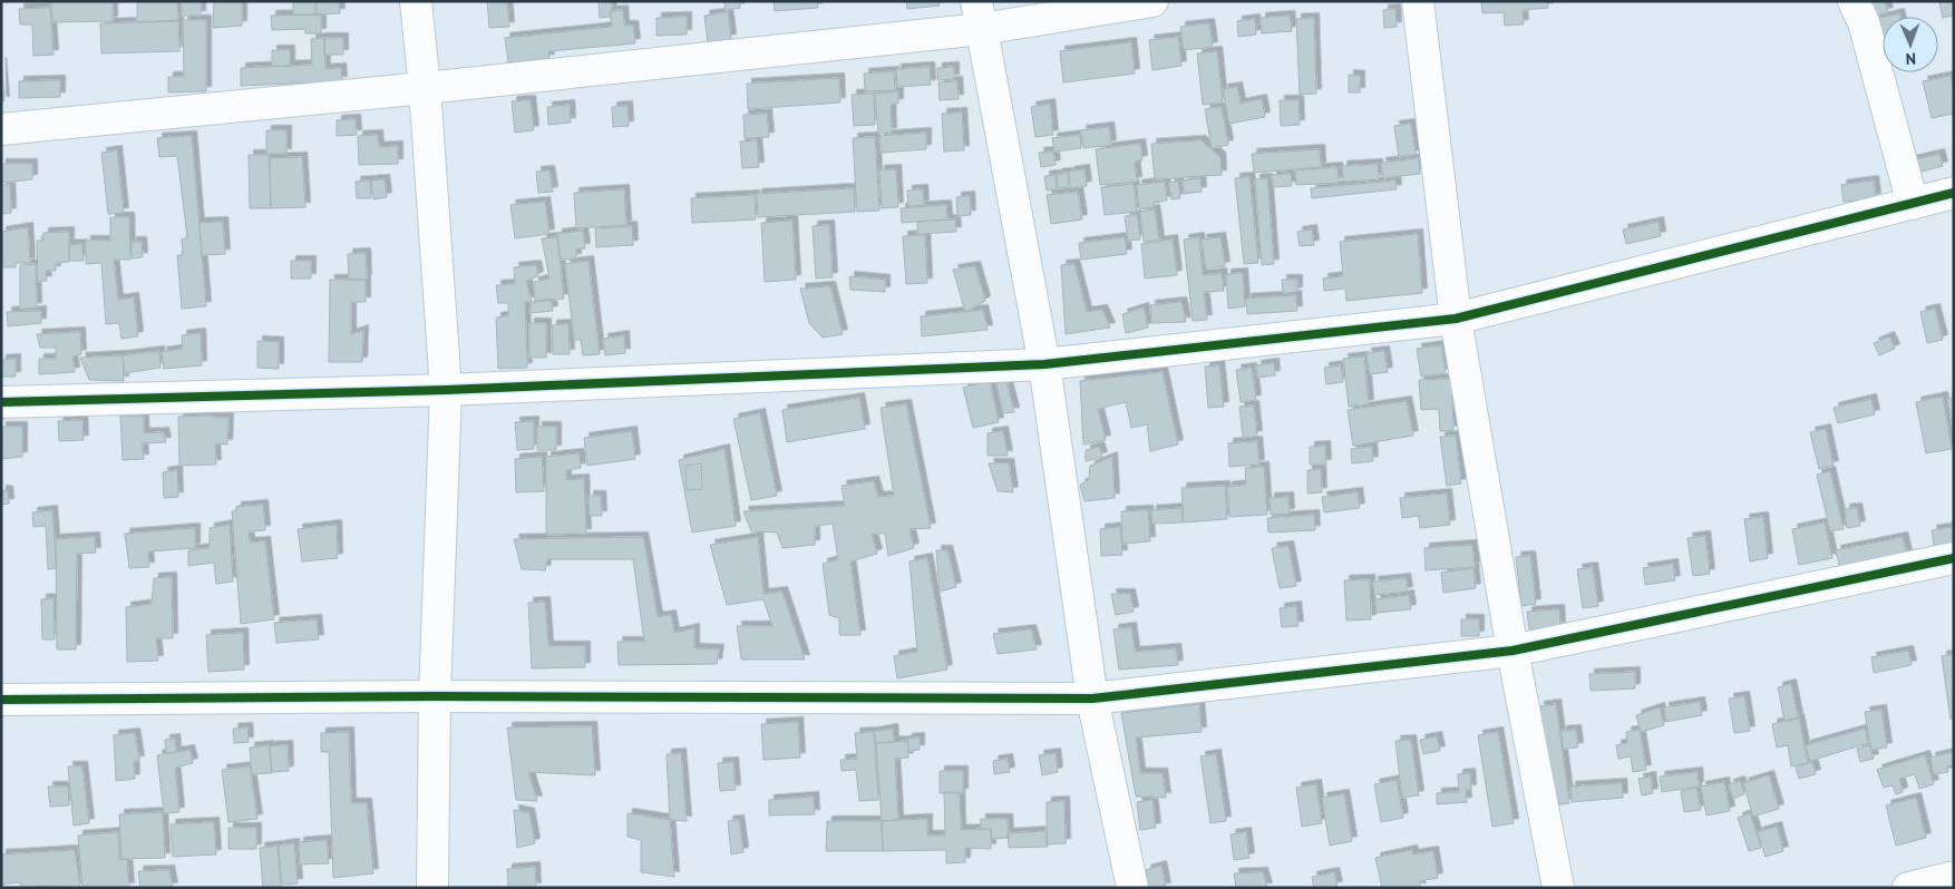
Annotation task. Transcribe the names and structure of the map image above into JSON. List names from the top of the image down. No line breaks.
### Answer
{"north":"bottom"}
